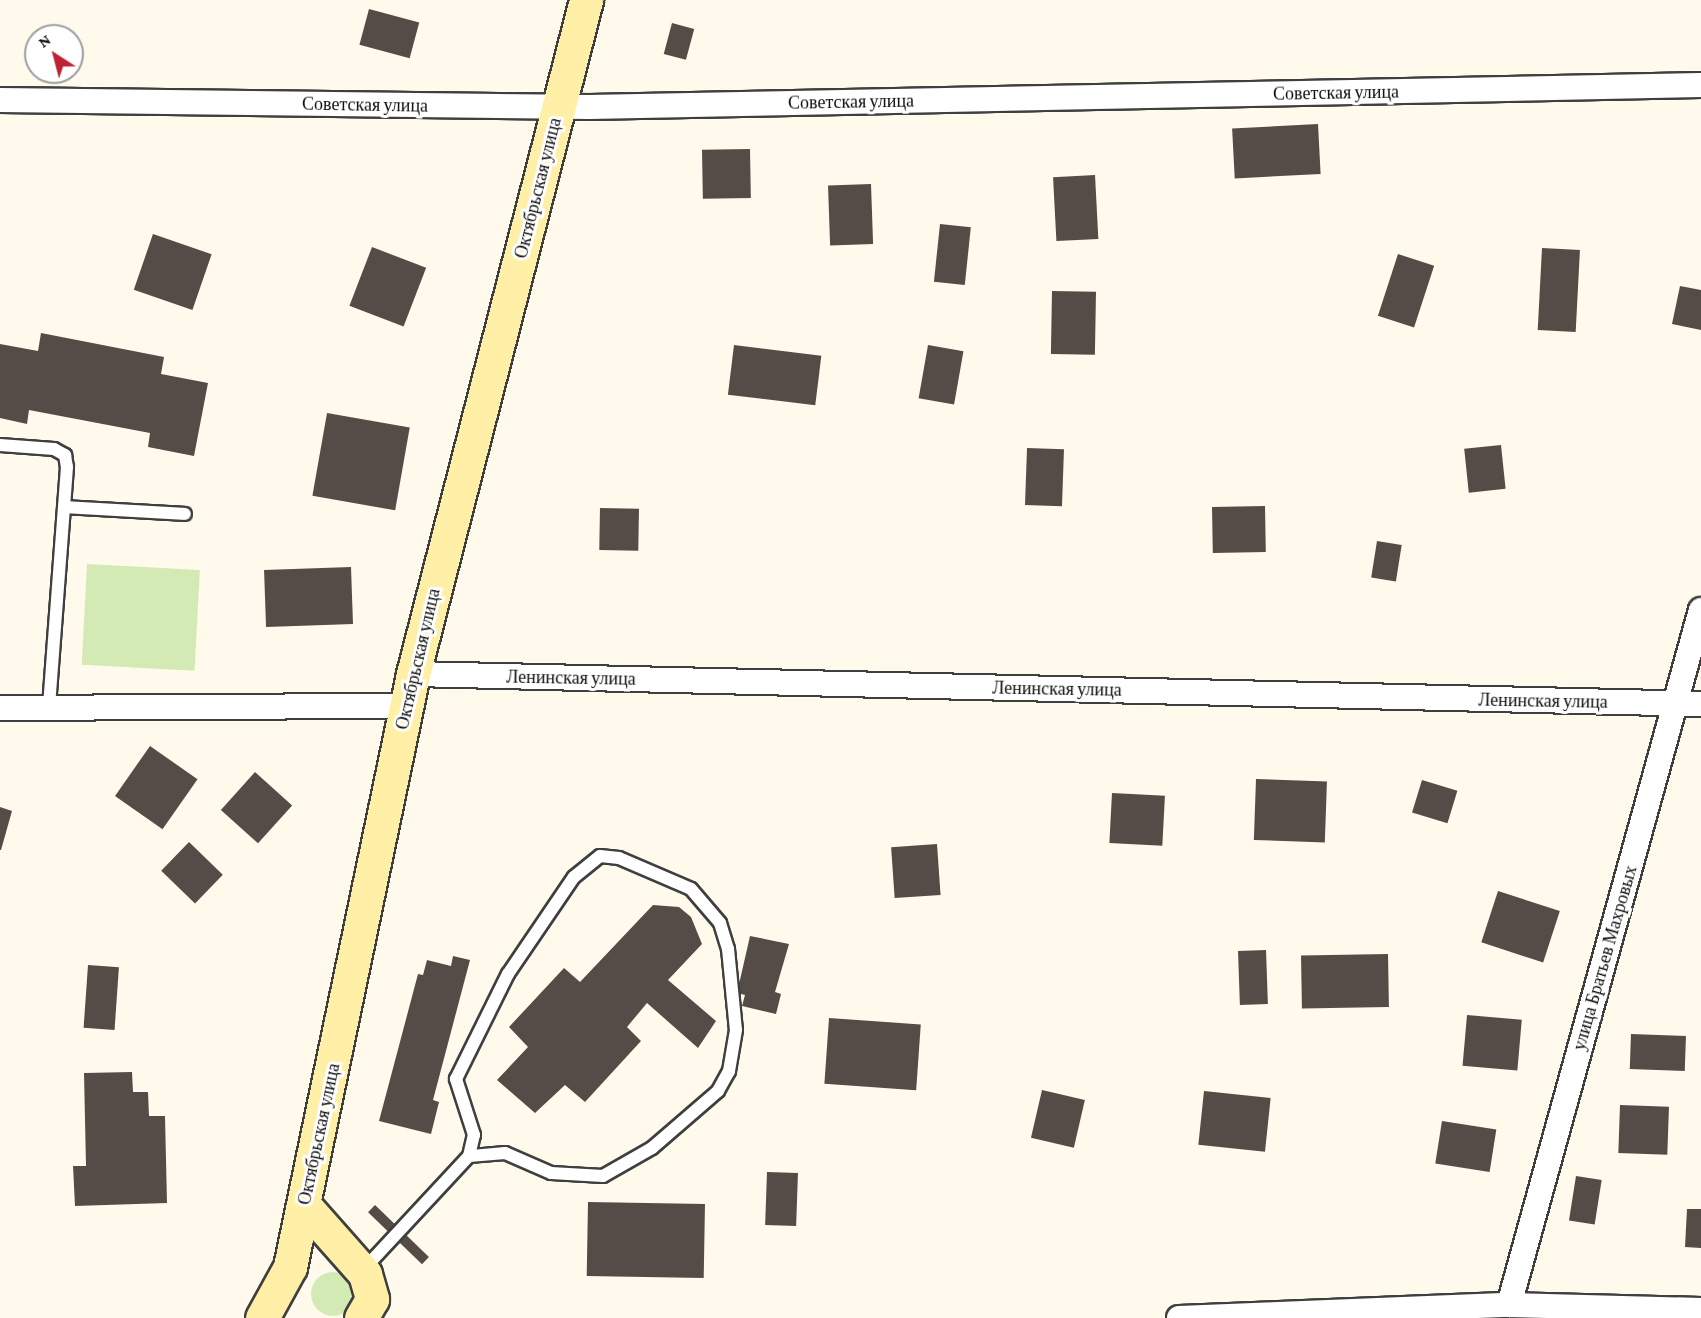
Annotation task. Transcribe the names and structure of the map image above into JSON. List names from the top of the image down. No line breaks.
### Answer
{"streets":{"main road":["Октябрьская улица"],"street":["Советская улица","Ленинская улица","улица Братьев Махровых"]},"crossings":[["Советская улица","Октябрьская улица"],["Октябрьская улица","Ленинская улица"],["Ленинская улица","улица Братьев Махровых"]],"north":"top left"}
